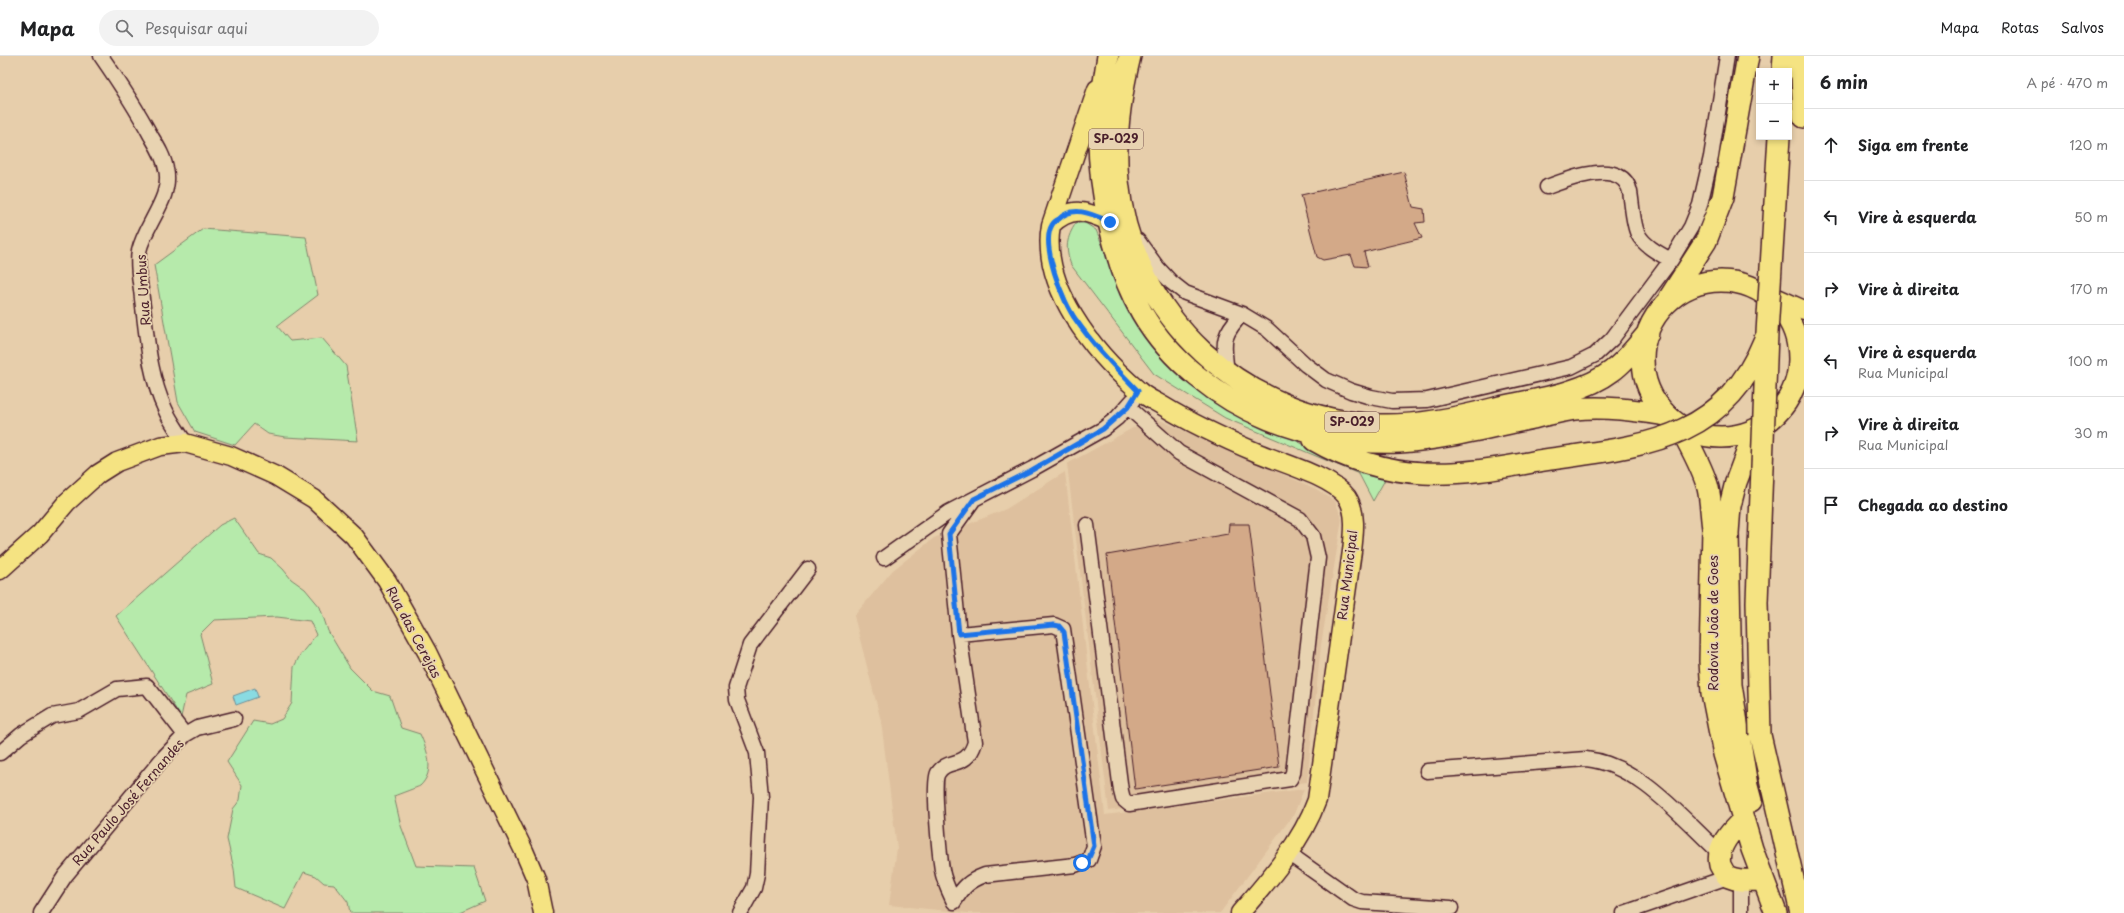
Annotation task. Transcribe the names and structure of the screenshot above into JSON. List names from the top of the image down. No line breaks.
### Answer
{"streets":{"highway":["SP-029","Rodovia João de Goes"],"main road":["Rua Municipal","Rua das Cerejas"],"street":["Rua Umbus","Rua Paulo José Fernandes"]},"crossings":[["SP-029","Rua Municipal"],["SP-029","Rodovia João de Goes"],["Rua Umbus","Rua das Cerejas"]],"page":{"header":"Mapa","search":"Pesquisar aqui","nav":["Mapa","Rotas","Salvos"],"heading":["6 min","A pé · 470 m"],"map_buttons":["+","−"],"list":[["Siga em frente","120 m"],["Vire à esquerda","50 m"],["Vire à direita","170 m"],["Vire à esquerda","Rua Municipal","100 m"],["Vire à direita","Rua Municipal","30 m"],"Chegada ao destino"]}}
